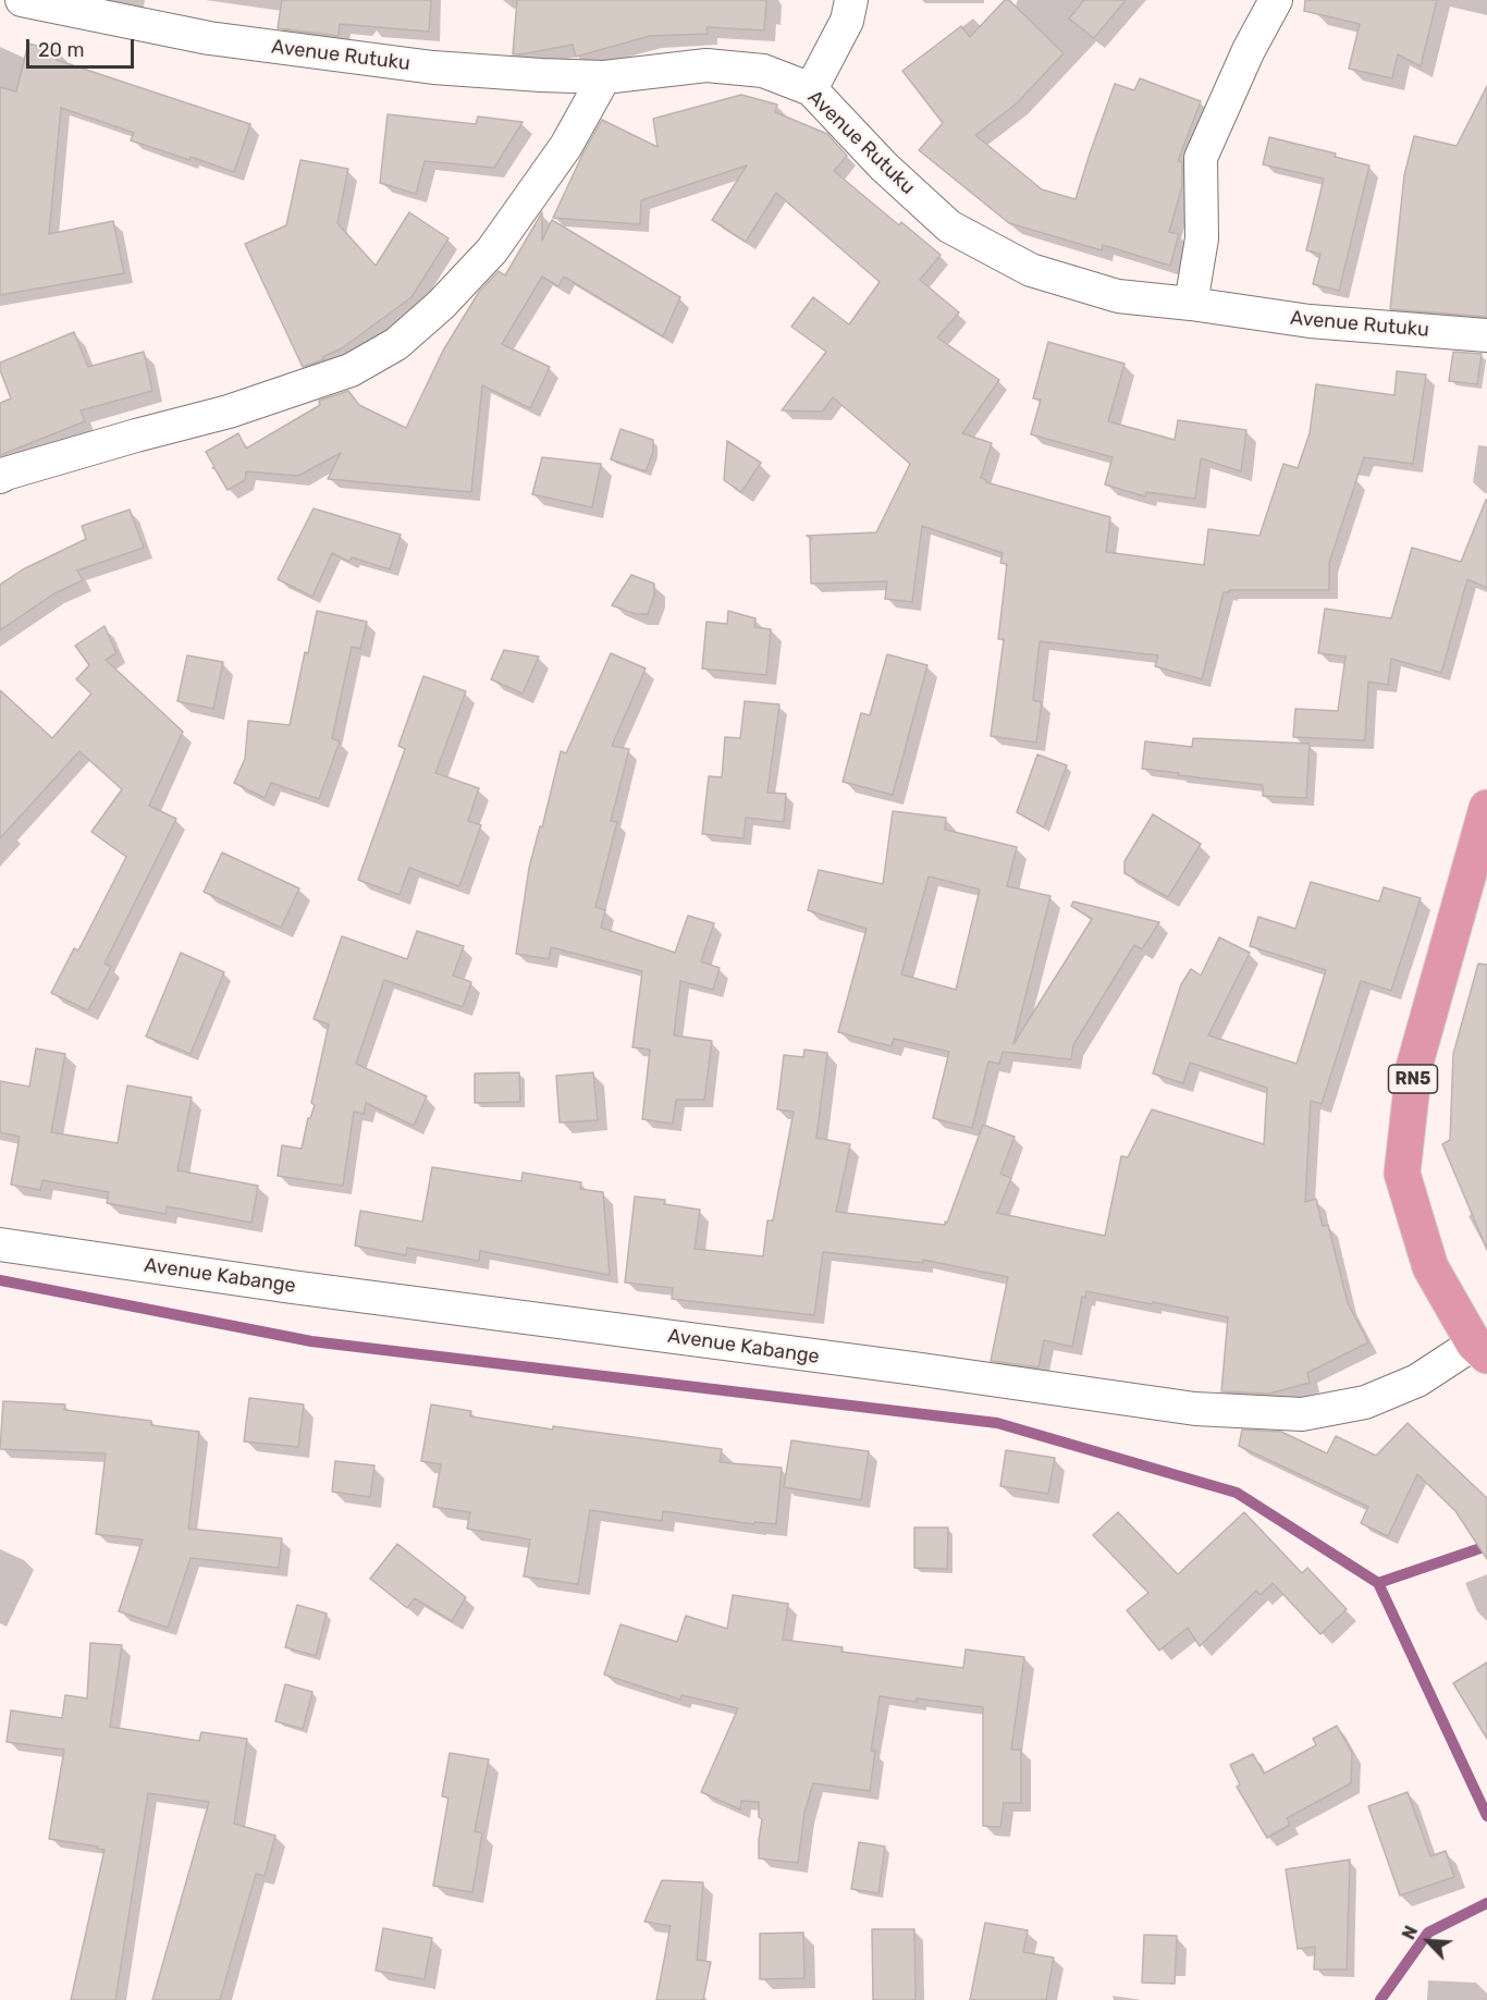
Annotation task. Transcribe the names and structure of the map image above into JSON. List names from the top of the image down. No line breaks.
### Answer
{"streets":{"highway":["RN5"],"street":["Avenue Rutuku","Avenue Kabange"]},"crossings":[["RN5","Avenue Kabange"]],"scale_bar":"20 m","north":"top left"}
